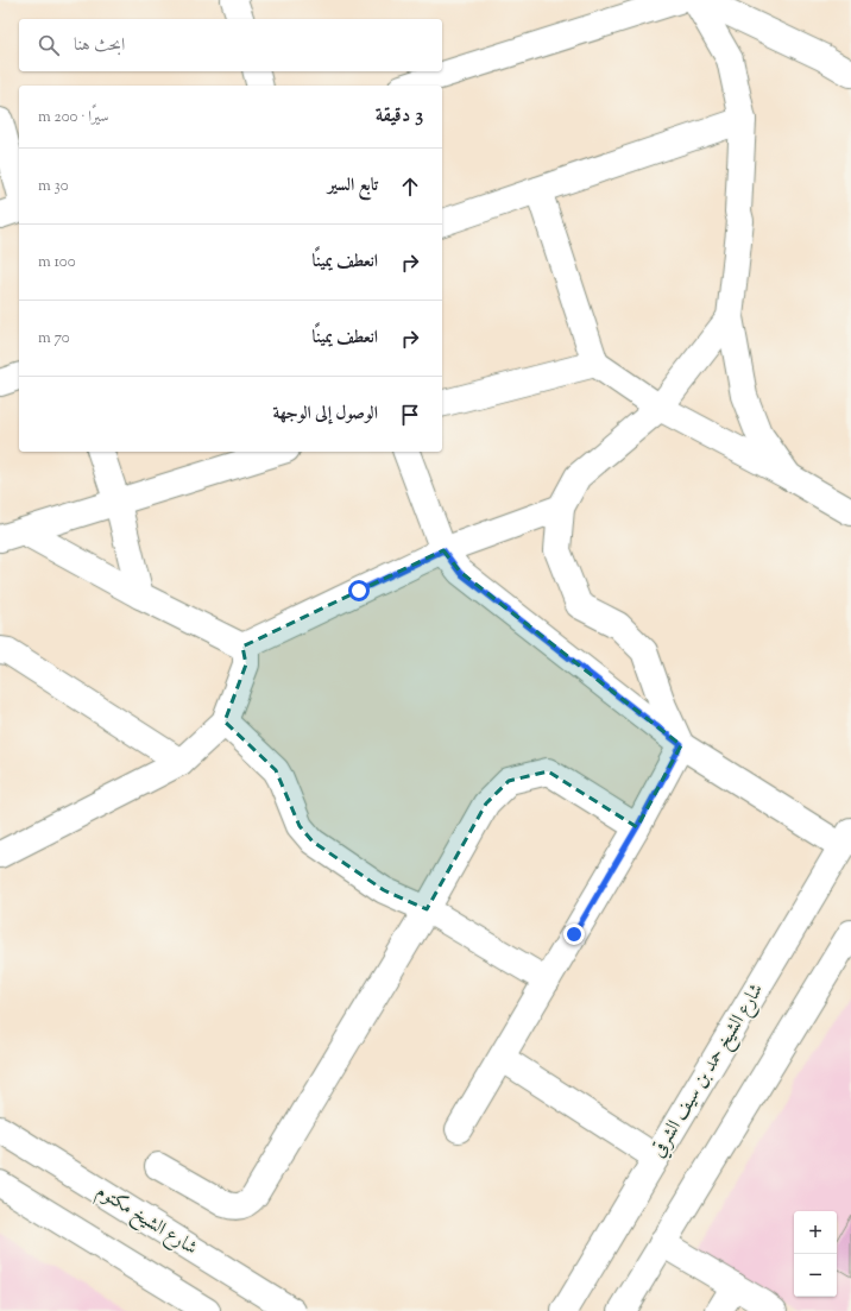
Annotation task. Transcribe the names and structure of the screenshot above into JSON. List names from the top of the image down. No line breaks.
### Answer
{"streets":{"street":["شارع الشيخ حمد بن سيف الشرقي","شارع الشيخ مكتوم"]},"page":{"search":"ابحث هنا","heading":["3 دقيقة","سيرًا · 200 m"],"list":[["تابع السير","30 m"],["انعطف يمينًا","100 m"],["انعطف يمينًا","70 m"],"الوصول إلى الوجهة"],"map_buttons":["+","−"]}}
